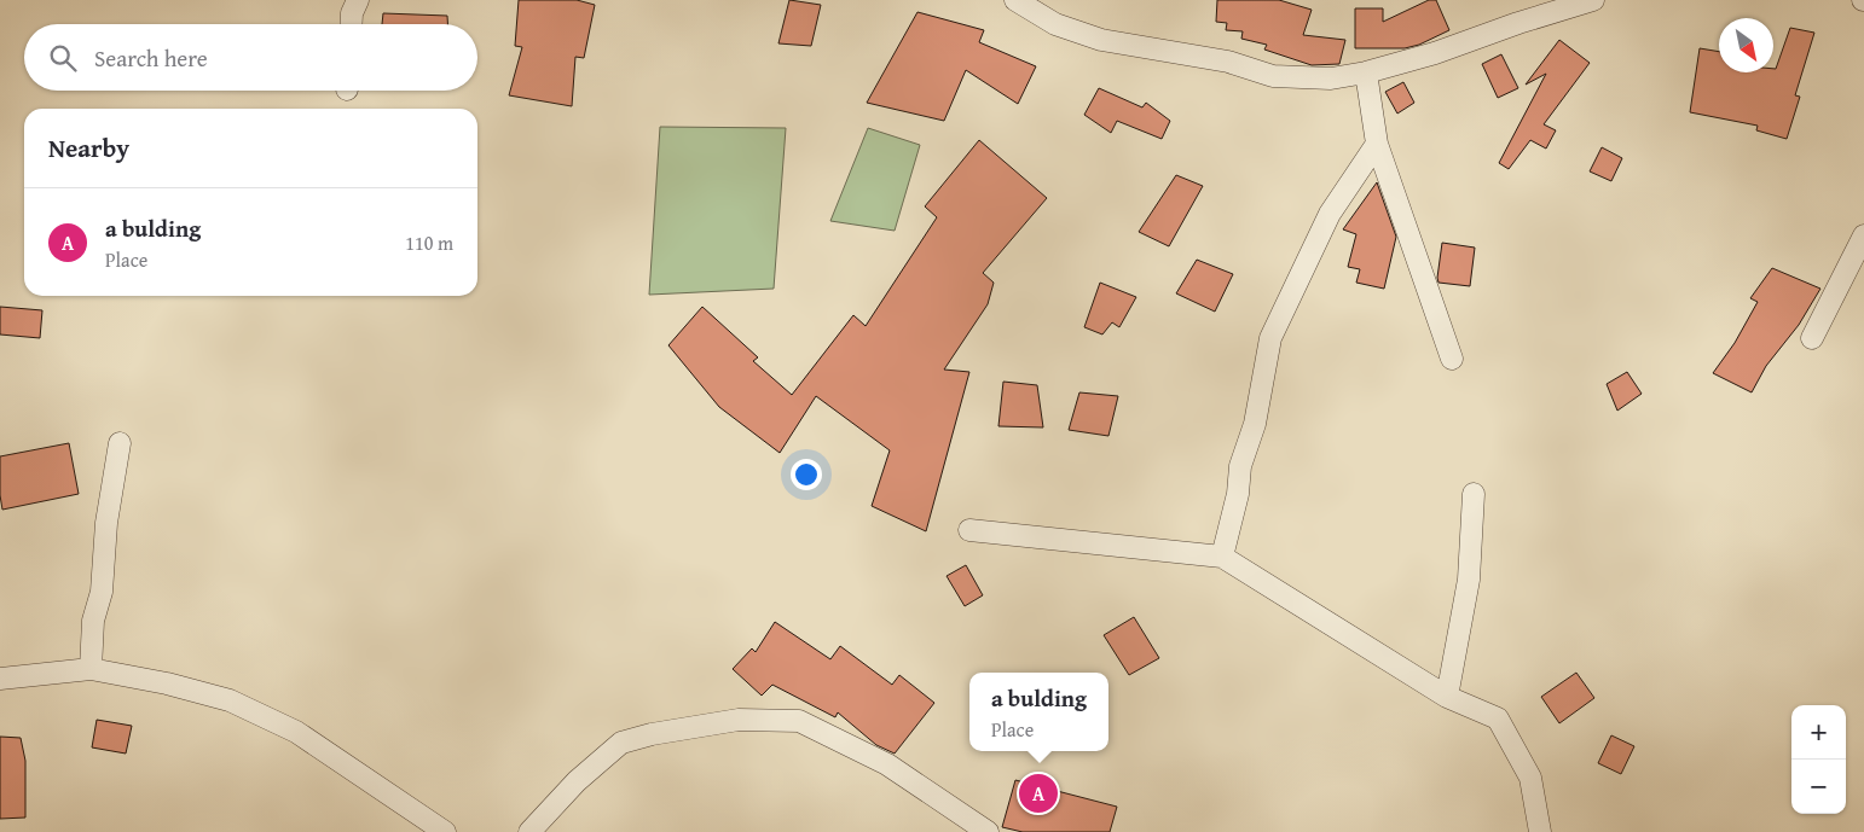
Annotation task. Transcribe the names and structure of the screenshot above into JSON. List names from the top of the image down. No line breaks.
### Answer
{"north":"bottom right","page":{"search":"Search here","heading":"Nearby","list":[{"mark":"A","name":"a bulding","note":"Place","value":"110 m"}],"popup":["a bulding","Place"],"map_buttons":["+","−"],"pins":"A"}}
